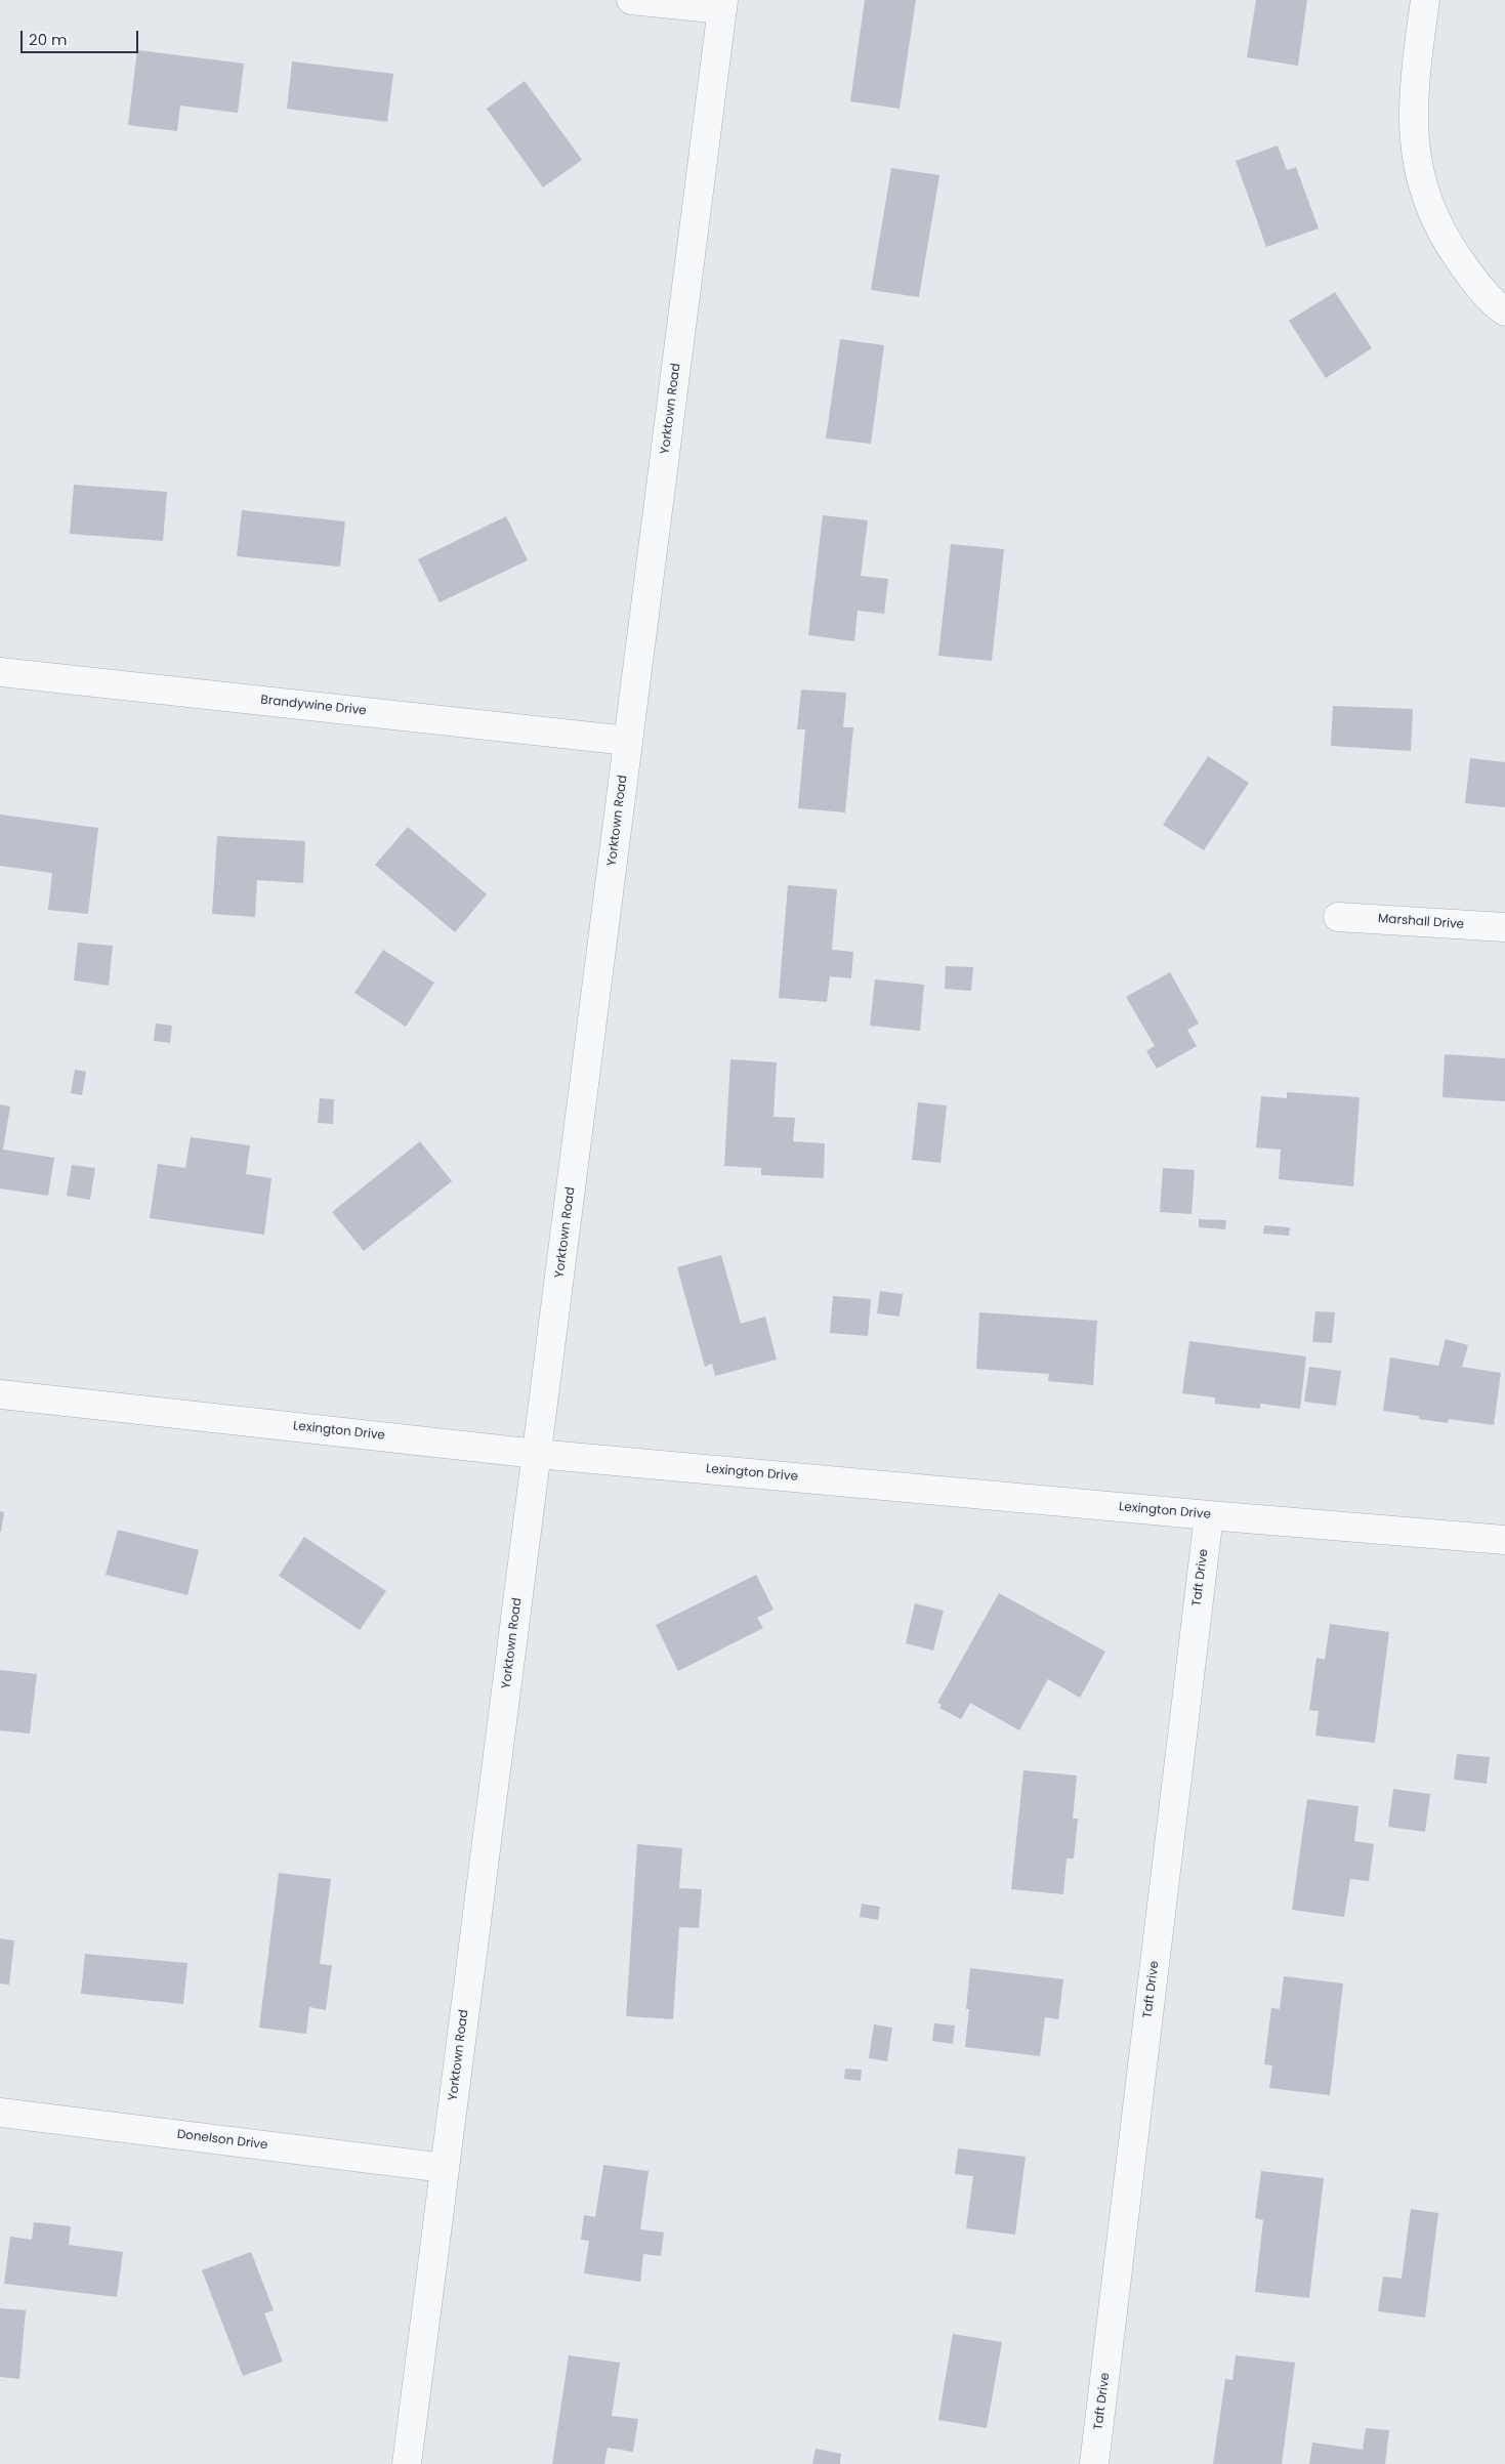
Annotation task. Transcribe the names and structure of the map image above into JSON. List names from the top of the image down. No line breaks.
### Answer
{"streets":{"street":["Yorktown Road","Brandywine Drive","Marshall Drive","Lexington Drive","Taft Drive","Donelson Drive"]},"crossings":[["Yorktown Road","Brandywine Drive"],["Yorktown Road","Lexington Drive"],["Yorktown Road","Donelson Drive"],["Lexington Drive","Taft Drive"]],"scale_bar":"20 m"}
